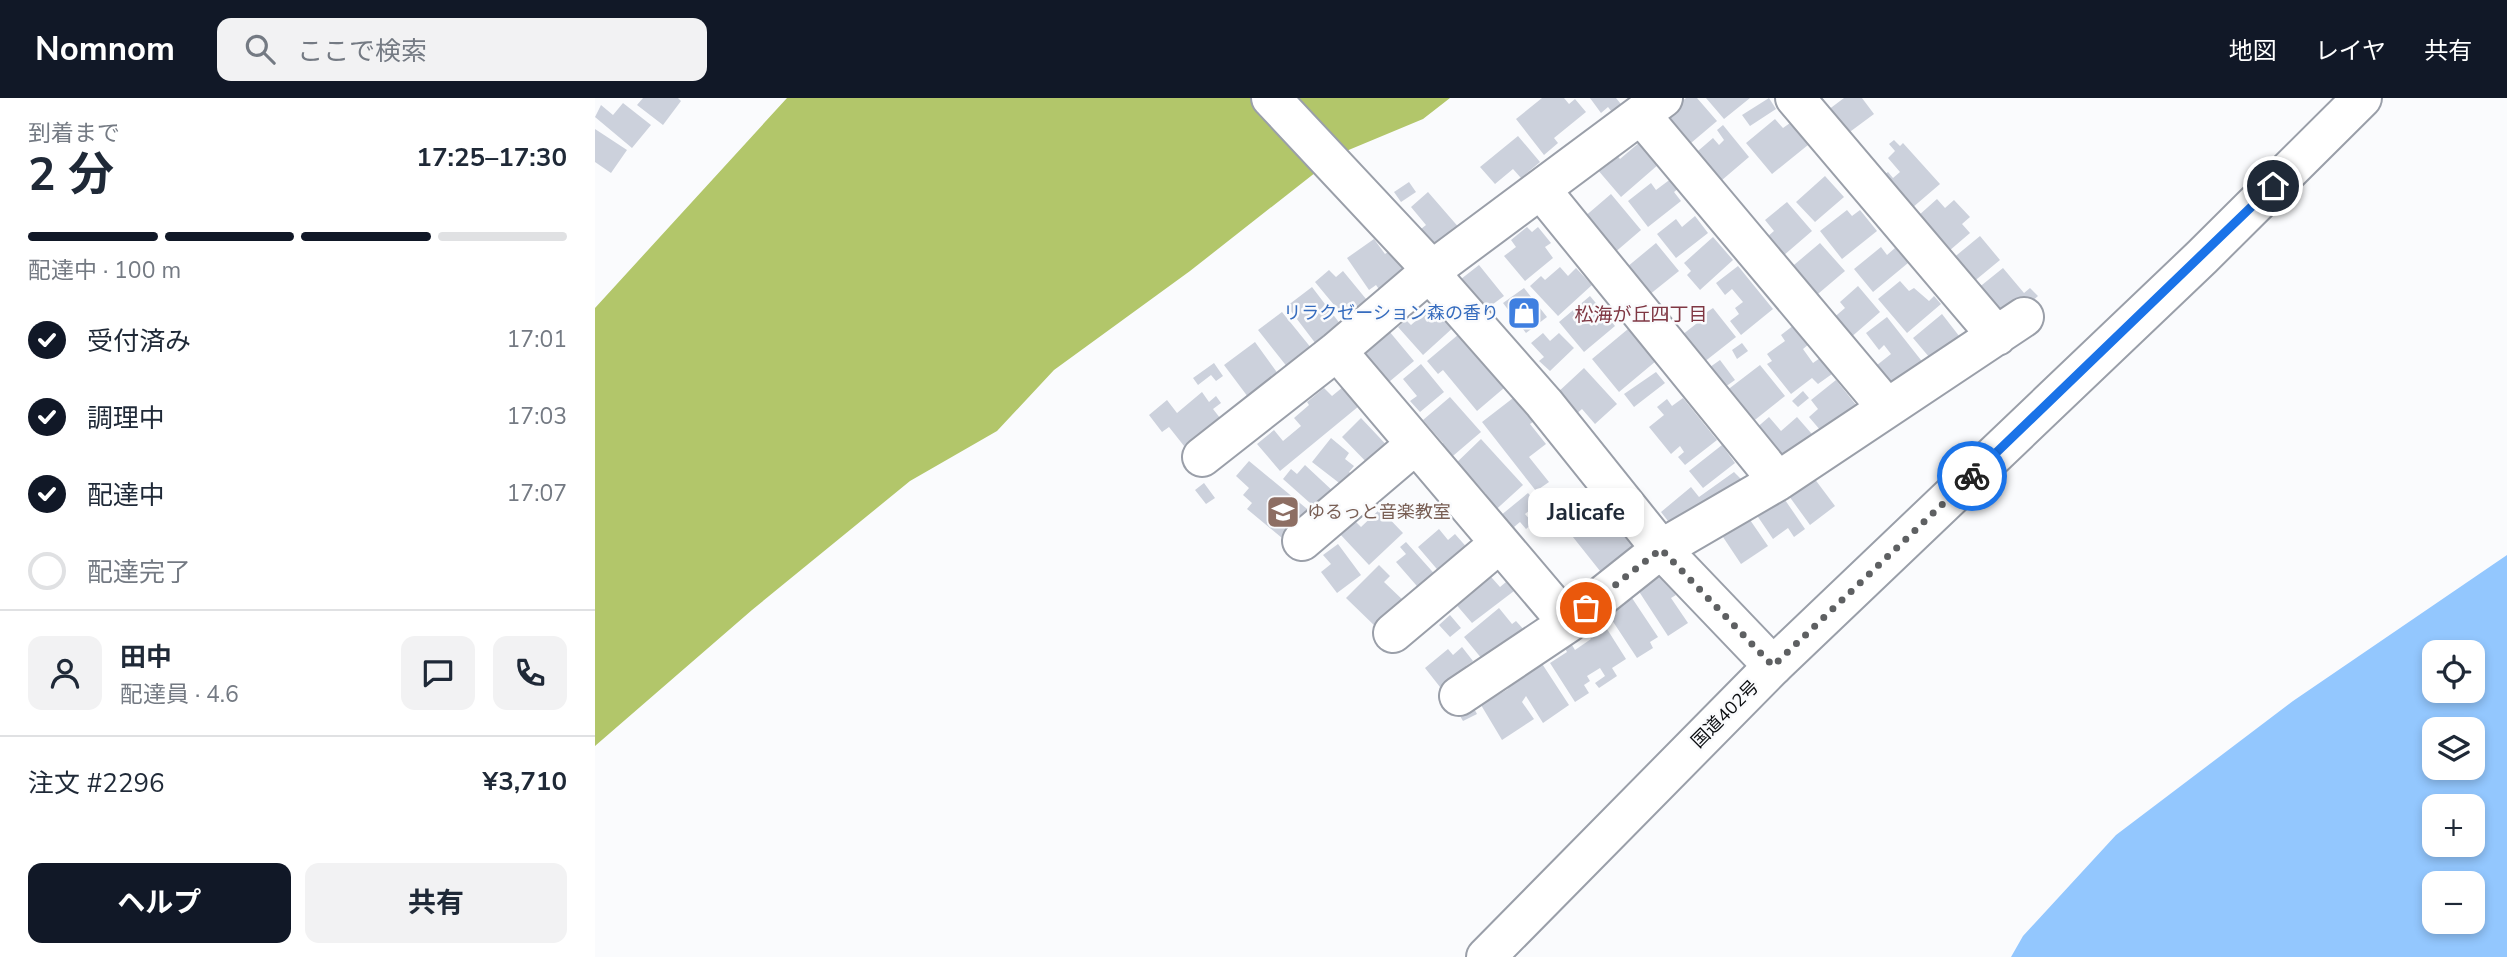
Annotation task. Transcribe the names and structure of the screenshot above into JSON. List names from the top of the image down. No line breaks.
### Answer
{"streets":{"main road":["国道402号"]},"districts":["松海が丘四丁目"],"places":{"shop":["リラクゼーション森の香り"],"school or university":["ゆるっと音楽教室"],"other":["Jalicafe"]},"page":{"header":"Nomnom","search":"ここで検索","nav":["地図","レイヤ","共有"],"heading":["2 分","到着まで","17:25–17:30"],"panel":["田中","配達員 · 4.6","注文 #2296","¥3,710"],"bar":"配達中 · 100 m","list":[["受付済み","17:01"],["調理中","17:03"],["配達中","17:07"],"配達完了"],"bubble":"Jalicafe","map_buttons":["+","−"],"buttons":["ヘルプ","共有"]}}
